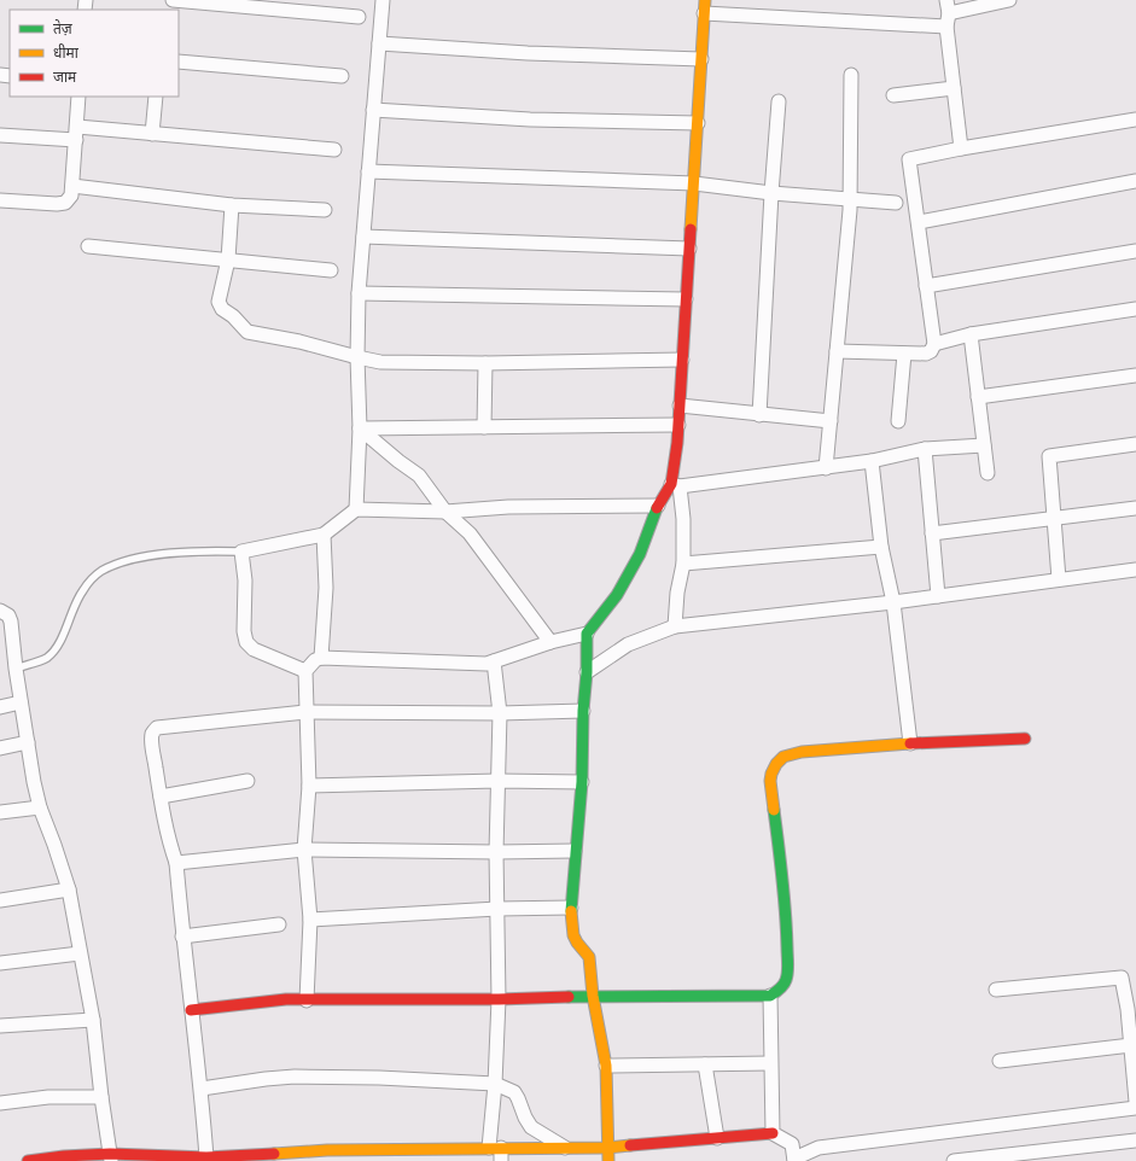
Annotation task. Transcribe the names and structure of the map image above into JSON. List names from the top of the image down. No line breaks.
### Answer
{"legend":["तेज़","धीमा","जाम"]}
